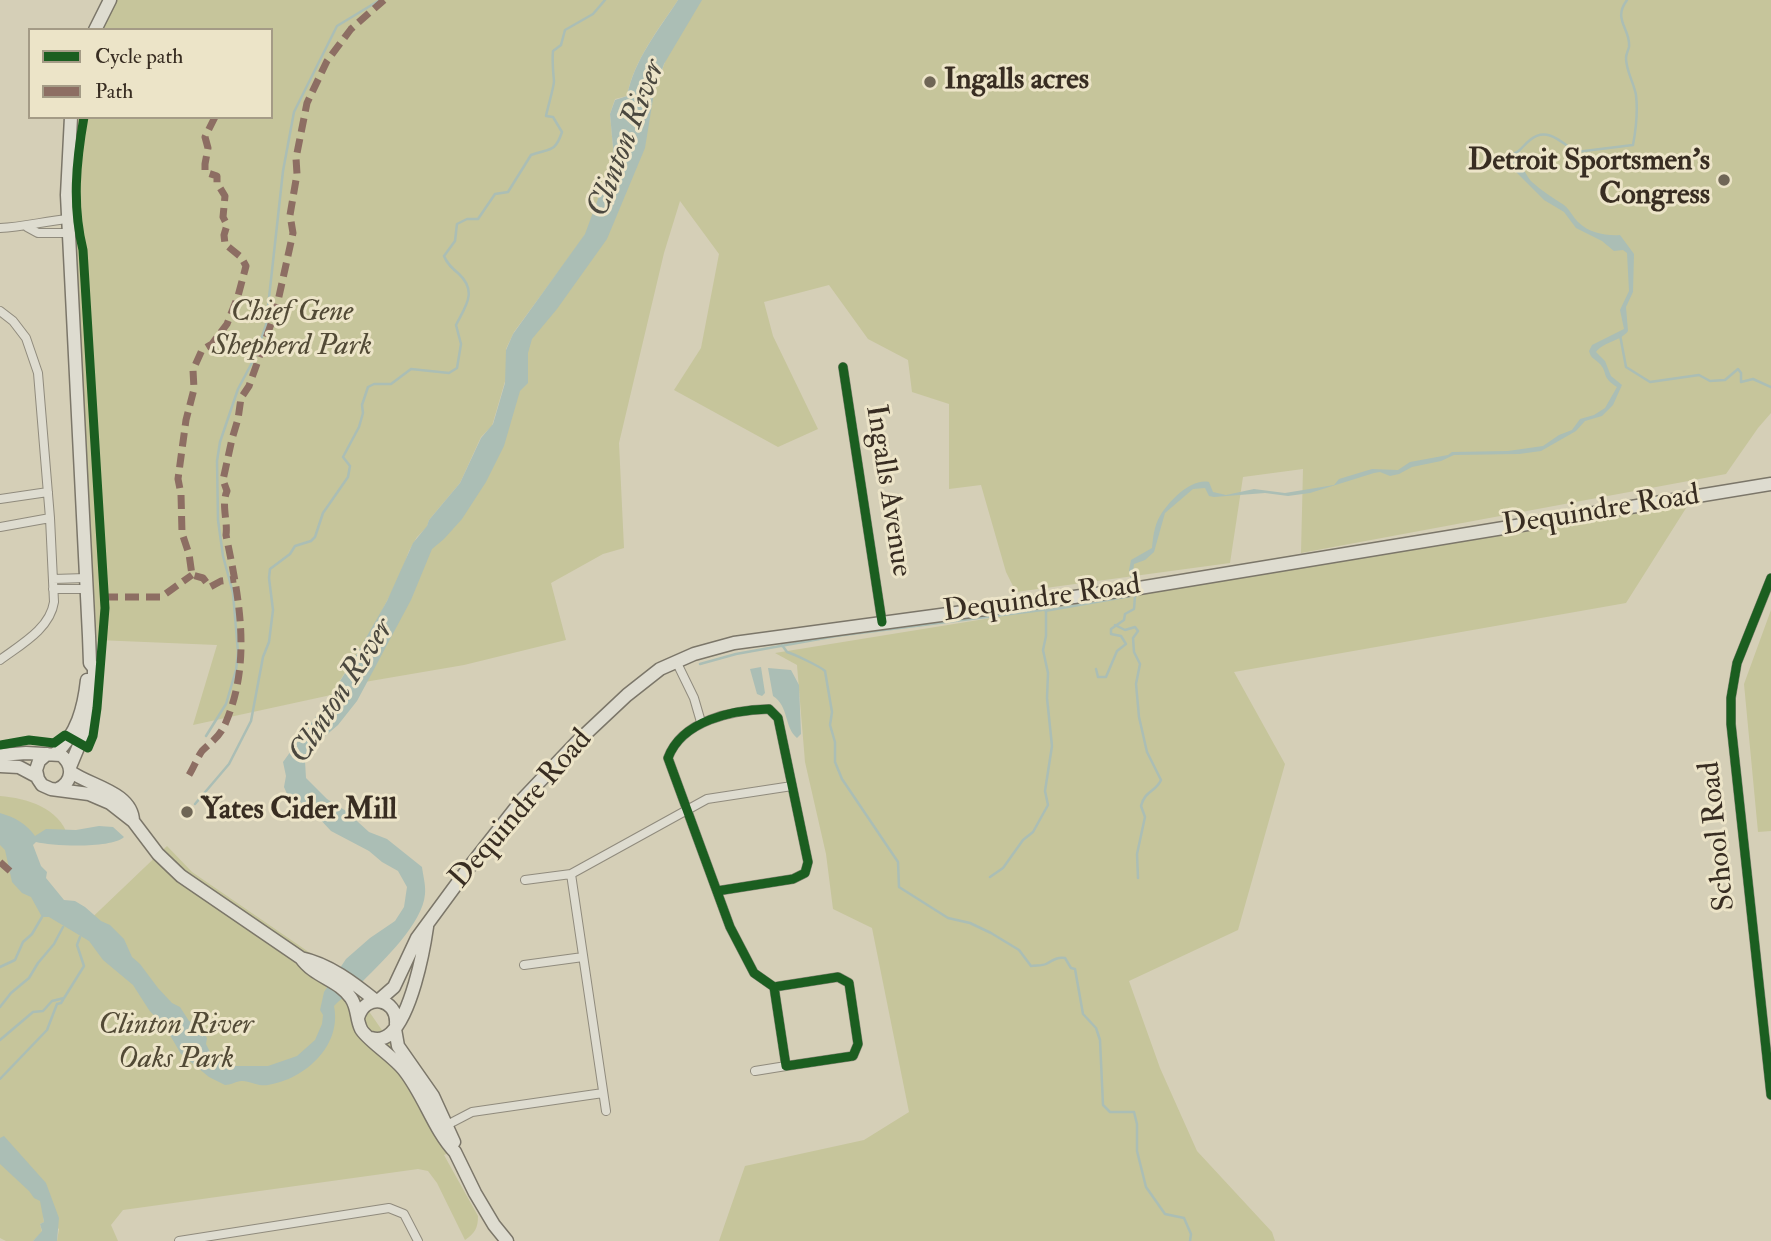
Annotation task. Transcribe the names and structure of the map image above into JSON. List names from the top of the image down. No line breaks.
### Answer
{"streets":{"main road":["Dequindre Road"],"street":["Ingalls Avenue","School Road"]},"crossings":[["Ingalls Avenue","Dequindre Road"]],"water":["Clinton River"],"parks":["Chief Gene Shepherd Park","Clinton River Oaks Park"],"places":["Ingalls acres","Detroit Sportsmen's Congress","Yates Cider Mill"],"legend":["Cycle path","Path"]}
